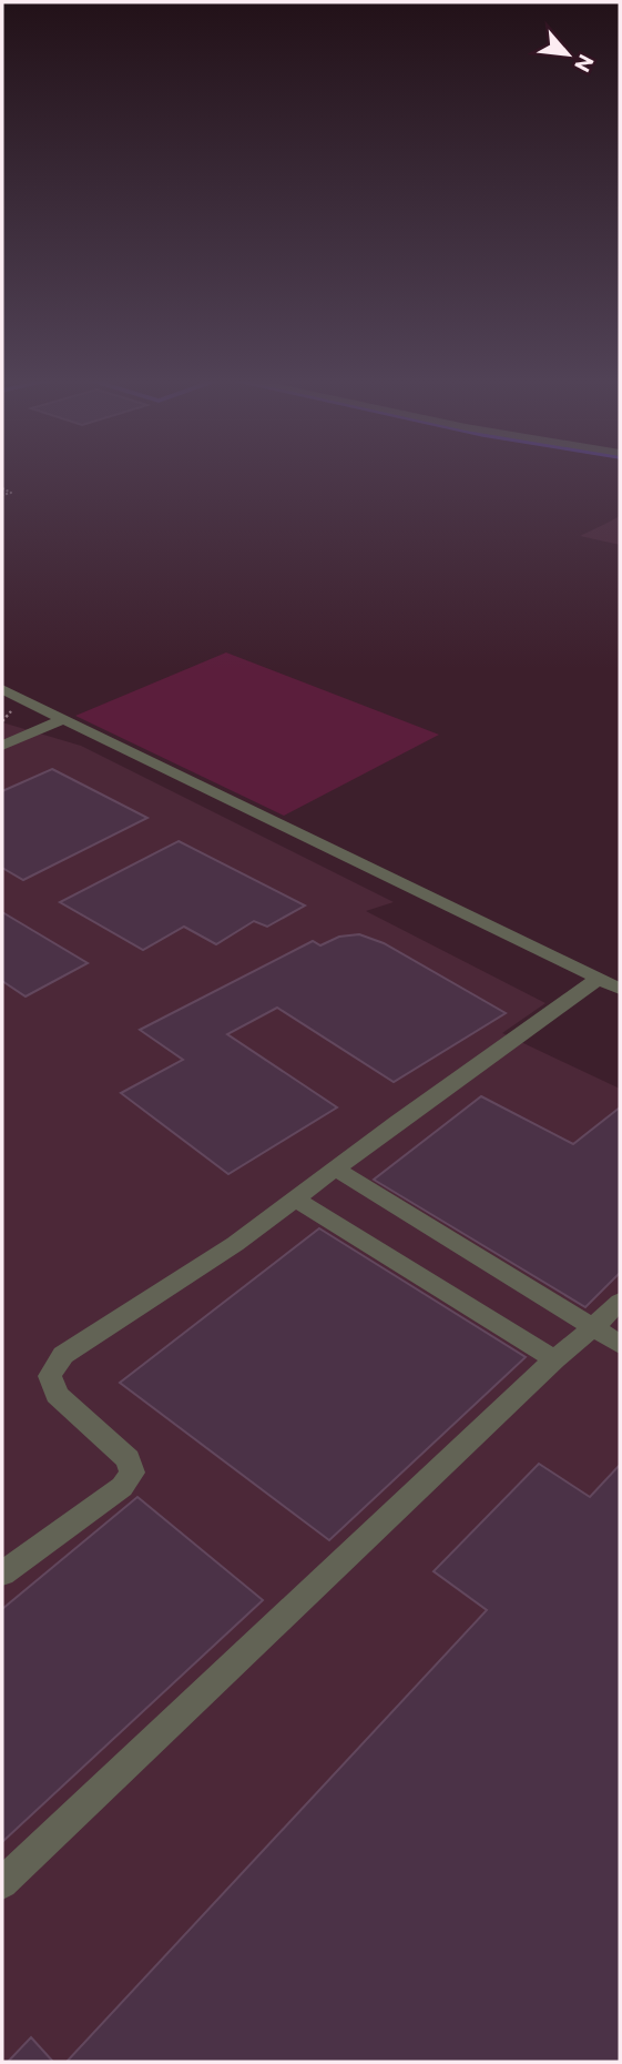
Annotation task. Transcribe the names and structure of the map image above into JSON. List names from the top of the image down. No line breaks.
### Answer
{"north":"bottom right"}
